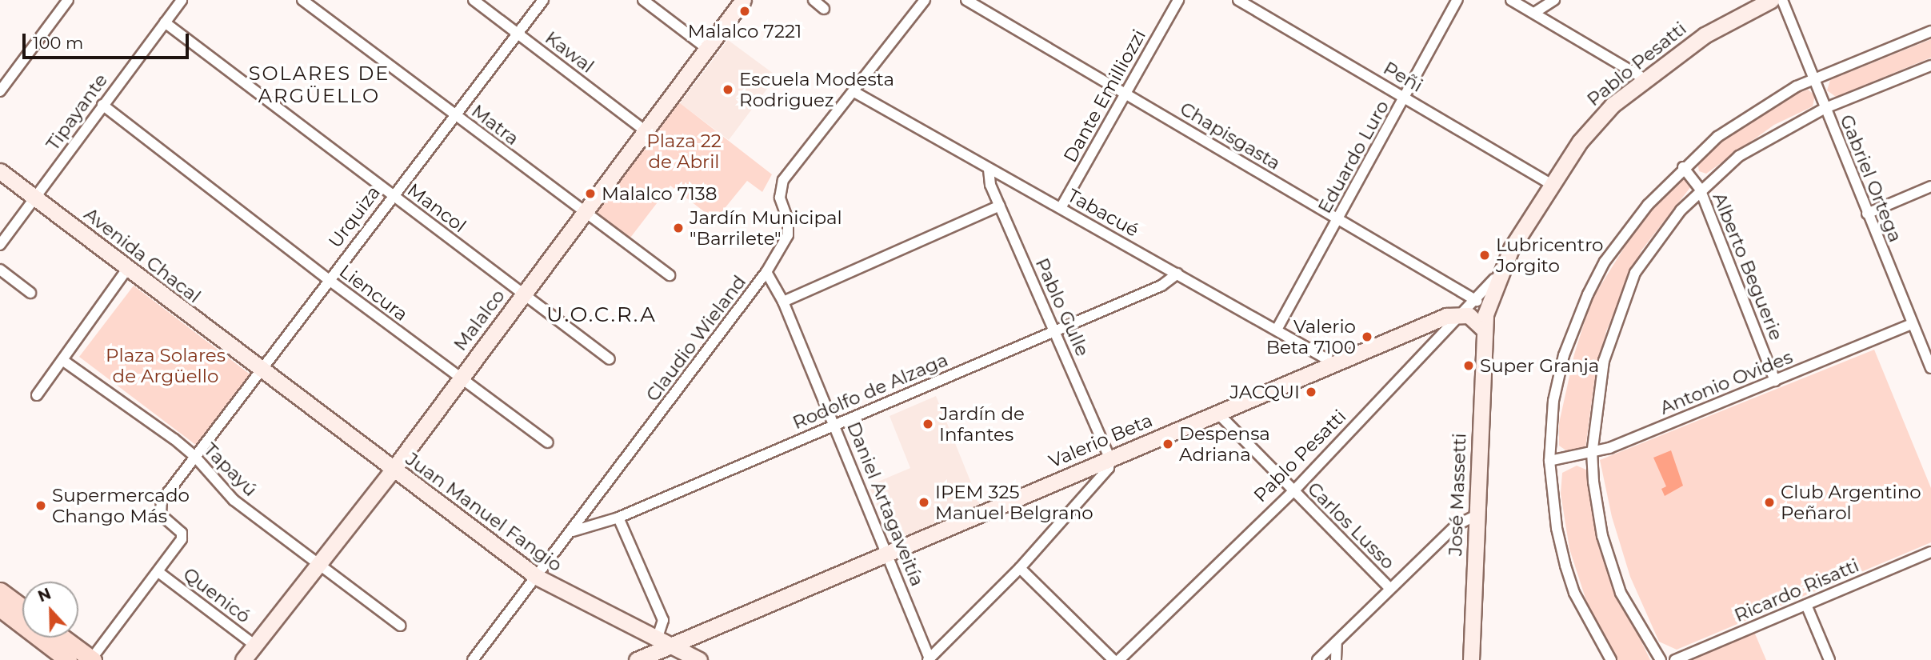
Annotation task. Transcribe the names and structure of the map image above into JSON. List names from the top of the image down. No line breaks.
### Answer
{"streets":{"main road":["Pablo Pesatti","Avenida Chacal","Malalco","Valerio Beta","José Massetti","Juan Manuel Fangio"],"street":["Kawal","Peñi","Dante Emilliozzi","Tipayante","Matra","Chapisgasta","Eduardo Luro","Gabriel Ortega","Mancol","Tabacué","Urquiza","Alberto Beguerie","Liencura","Pablo Gulle","Claudio Wieland","Antonio Ovides","Rodolfo de Alzaga","Tapayú","Daniel Artagaveitía","Carlos Lusso","Ricardo Risatti","Quenicó"]},"crossings":[["Kawal","Urquiza"],["Kawal","Malalco"],["Pablo Pesatti","Peñi"],["Pablo Pesatti","Chapisgasta"],["Pablo Pesatti","Valerio Beta"],["Pablo Pesatti","José Massetti"],["Pablo Pesatti","Carlos Lusso"],["Peñi","Eduardo Luro"],["Dante Emilliozzi","Chapisgasta"],["Dante Emilliozzi","Tabacué"],["Tipayante","Mancol"],["Tipayante","Avenida Chacal"],["Tipayante","Liencura"],["Matra","Urquiza"],["Matra","Malalco"],["Chapisgasta","Eduardo Luro"],["Eduardo Luro","Tabacué"],["Gabriel Ortega","Antonio Ovides"],["Mancol","Urquiza"],["Mancol","Malalco"],["Tabacué","Pablo Gulle"],["Tabacué","Claudio Wieland"],["Tabacué","Rodolfo de Alzaga"],["Tabacué","Valerio Beta"],["Urquiza","Avenida Chacal"],["Urquiza","Liencura"],["Urquiza","Tapayú"],["Urquiza","Juan Manuel Fangio"],["Urquiza","Quenicó"],["Avenida Chacal","Juan Manuel Fangio"],["Alberto Beguerie","Antonio Ovides"],["Liencura","Malalco"],["Pablo Gulle","Rodolfo de Alzaga"],["Pablo Gulle","Valerio Beta"],["Malalco","Tapayú"],["Malalco","Juan Manuel Fangio"],["Malalco","Quenicó"],["Claudio Wieland","Rodolfo de Alzaga"],["Claudio Wieland","Daniel Artagaveitía"],["Claudio Wieland","Juan Manuel Fangio"],["Rodolfo de Alzaga","Daniel Artagaveitía"],["Valerio Beta","Daniel Artagaveitía"],["Valerio Beta","Juan Manuel Fangio"],["Valerio Beta","Carlos Lusso"]],"districts":["SOLARES DE ARGÜELLO","U.O.C.R.A"],"parks":["Plaza 22 de Abril","Plaza Solares de Argüello"],"places":["Malalco 7221","Escuela Modesta Rodriguez","Malalco 7138","Jardín Municipal \"Barrilete\"","Lubricentro Jorgito","Valerio Beta 7100","Super Granja","JACQUI","Jardín de Infantes","Despensa Adriana","IPEM 325 Manuel Belgrano","Club Argentino Peñarol","Supermercado Chango Más"],"scale_bar":"100 m","north":"top"}
